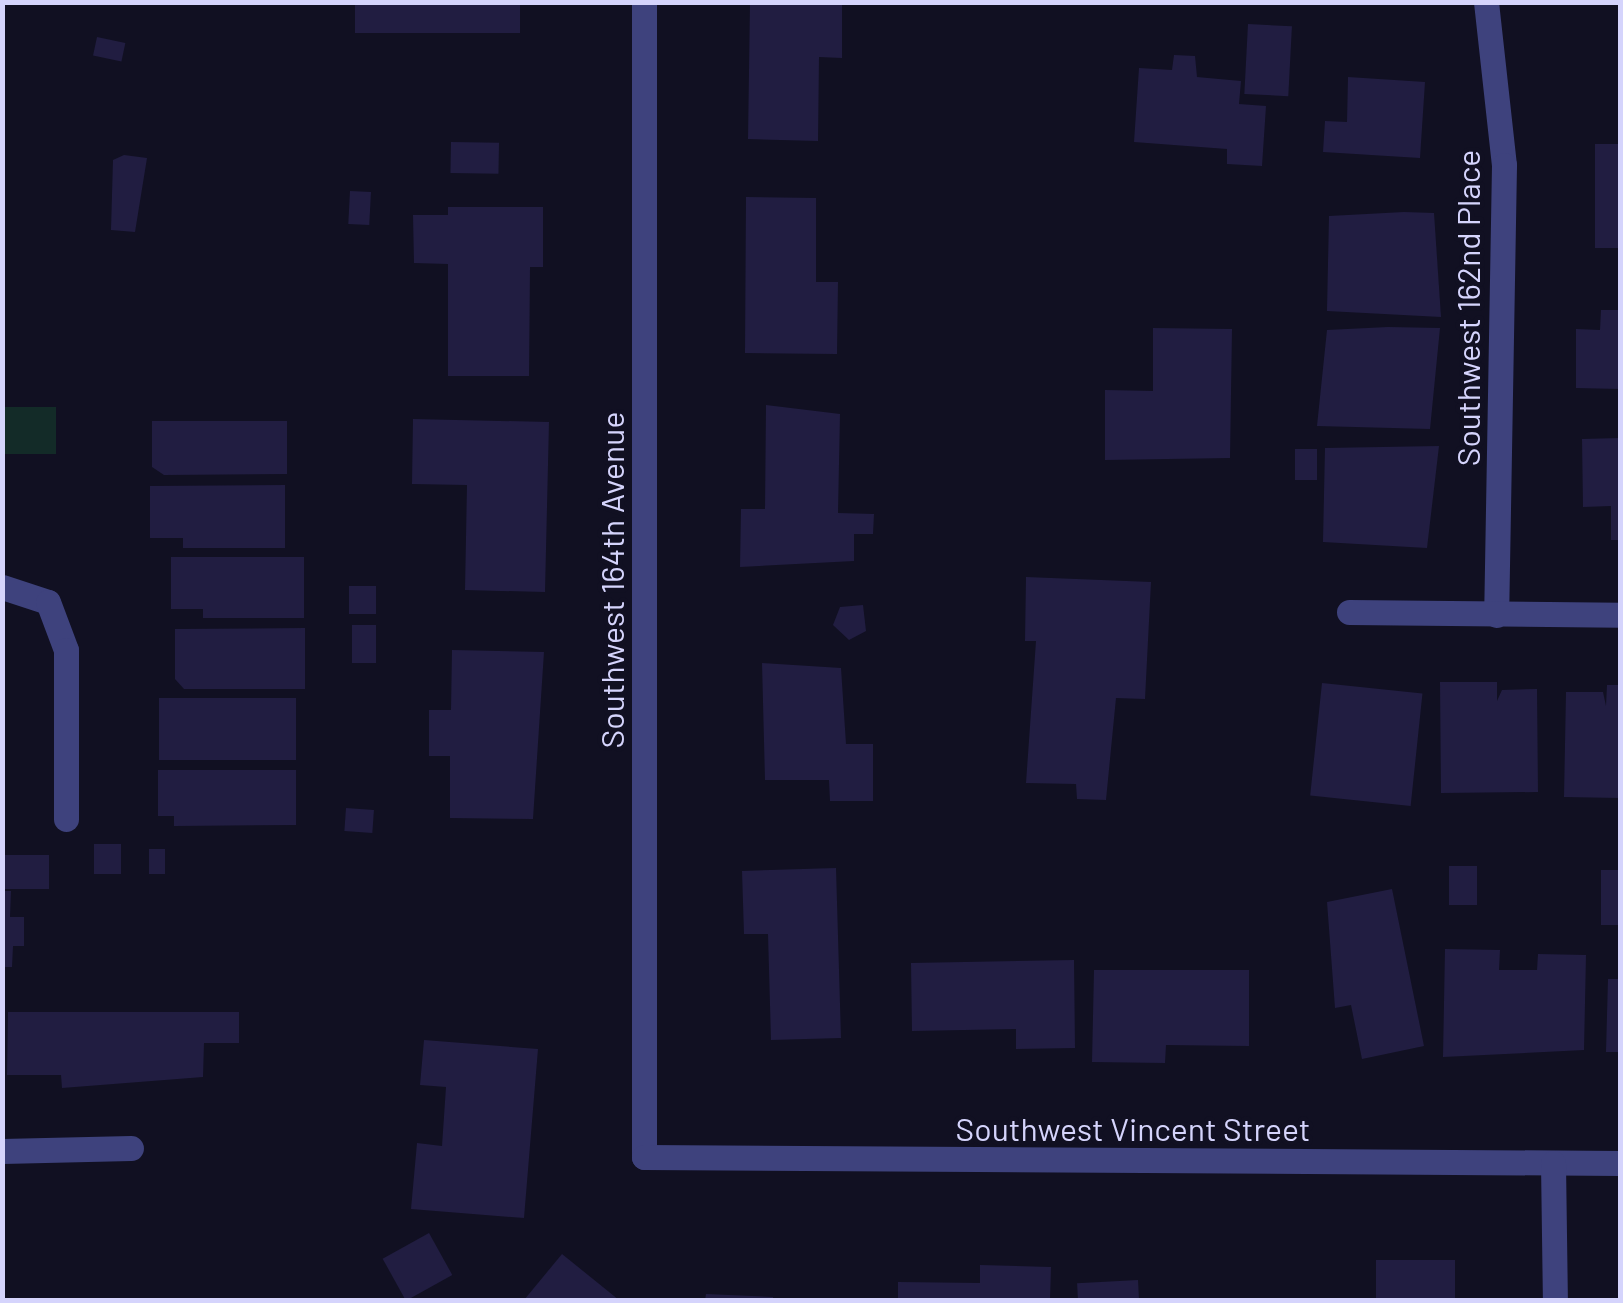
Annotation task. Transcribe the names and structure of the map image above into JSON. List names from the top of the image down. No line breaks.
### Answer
{"streets":{"street":["Southwest 162nd Place","Southwest 164th Avenue","Southwest Vincent Street"]},"crossings":[["Southwest 164th Avenue","Southwest Vincent Street"]]}
